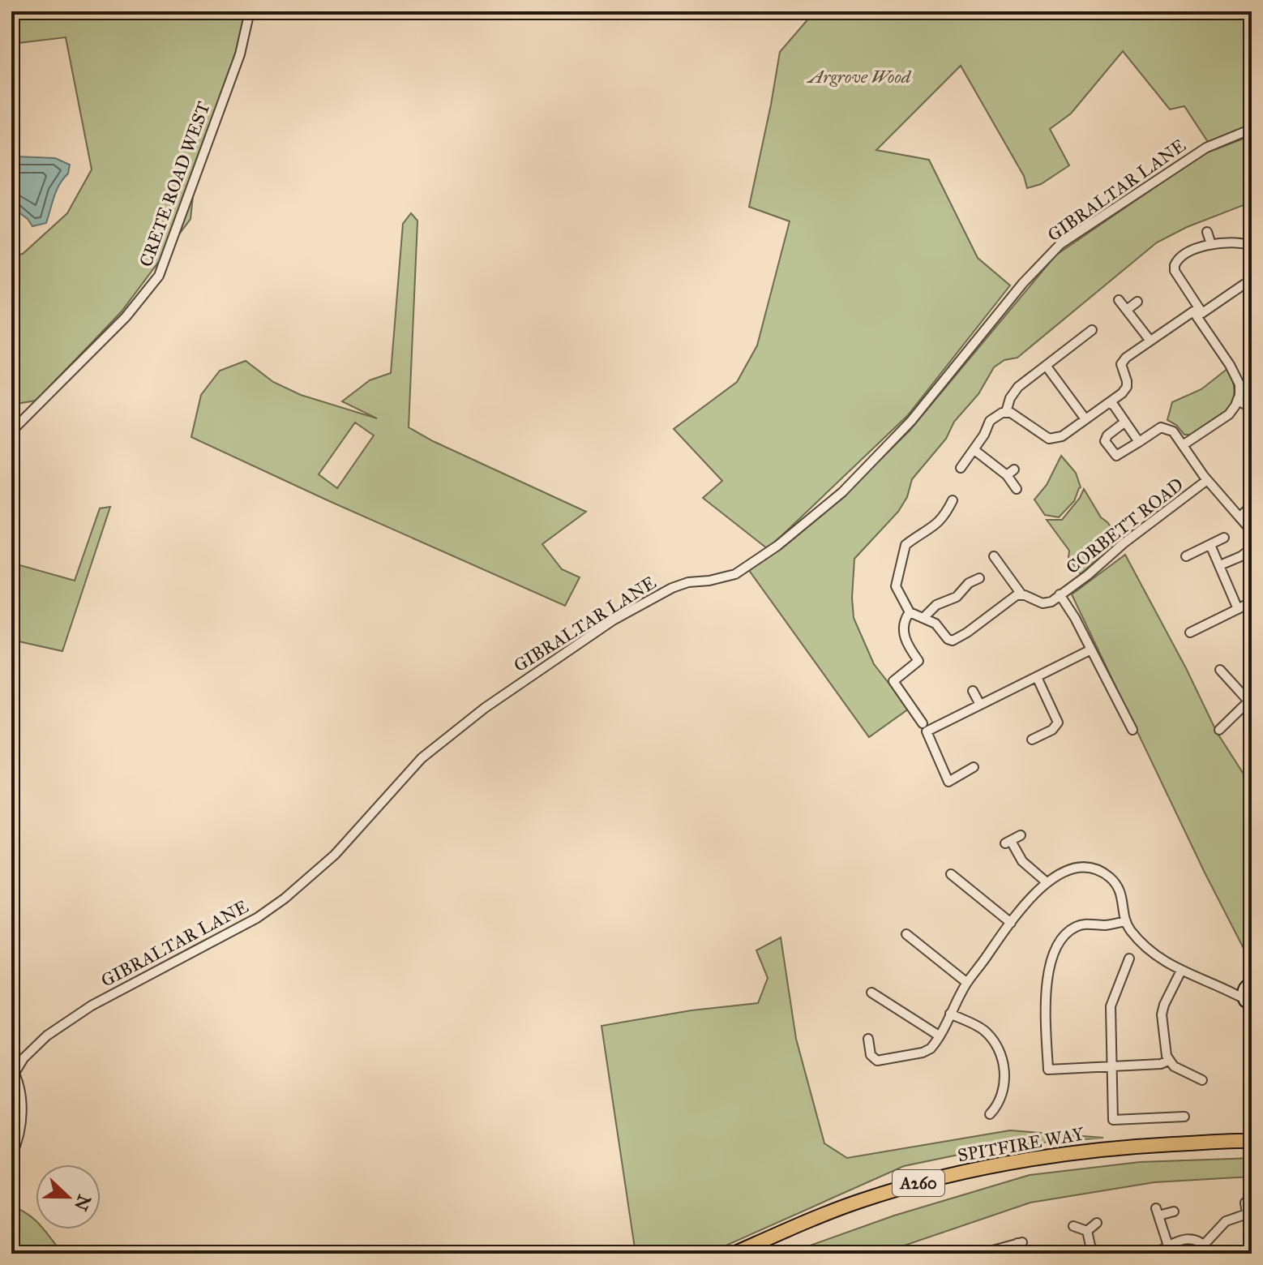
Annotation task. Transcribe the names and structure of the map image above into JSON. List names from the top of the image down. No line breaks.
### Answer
{"streets":{"main road":["SPITFIRE WAY","A260"],"street":["CRETE ROAD WEST","GIBRALTAR LANE","CORBETT ROAD"]},"parks":["Argrove Wood"],"north":"right"}
